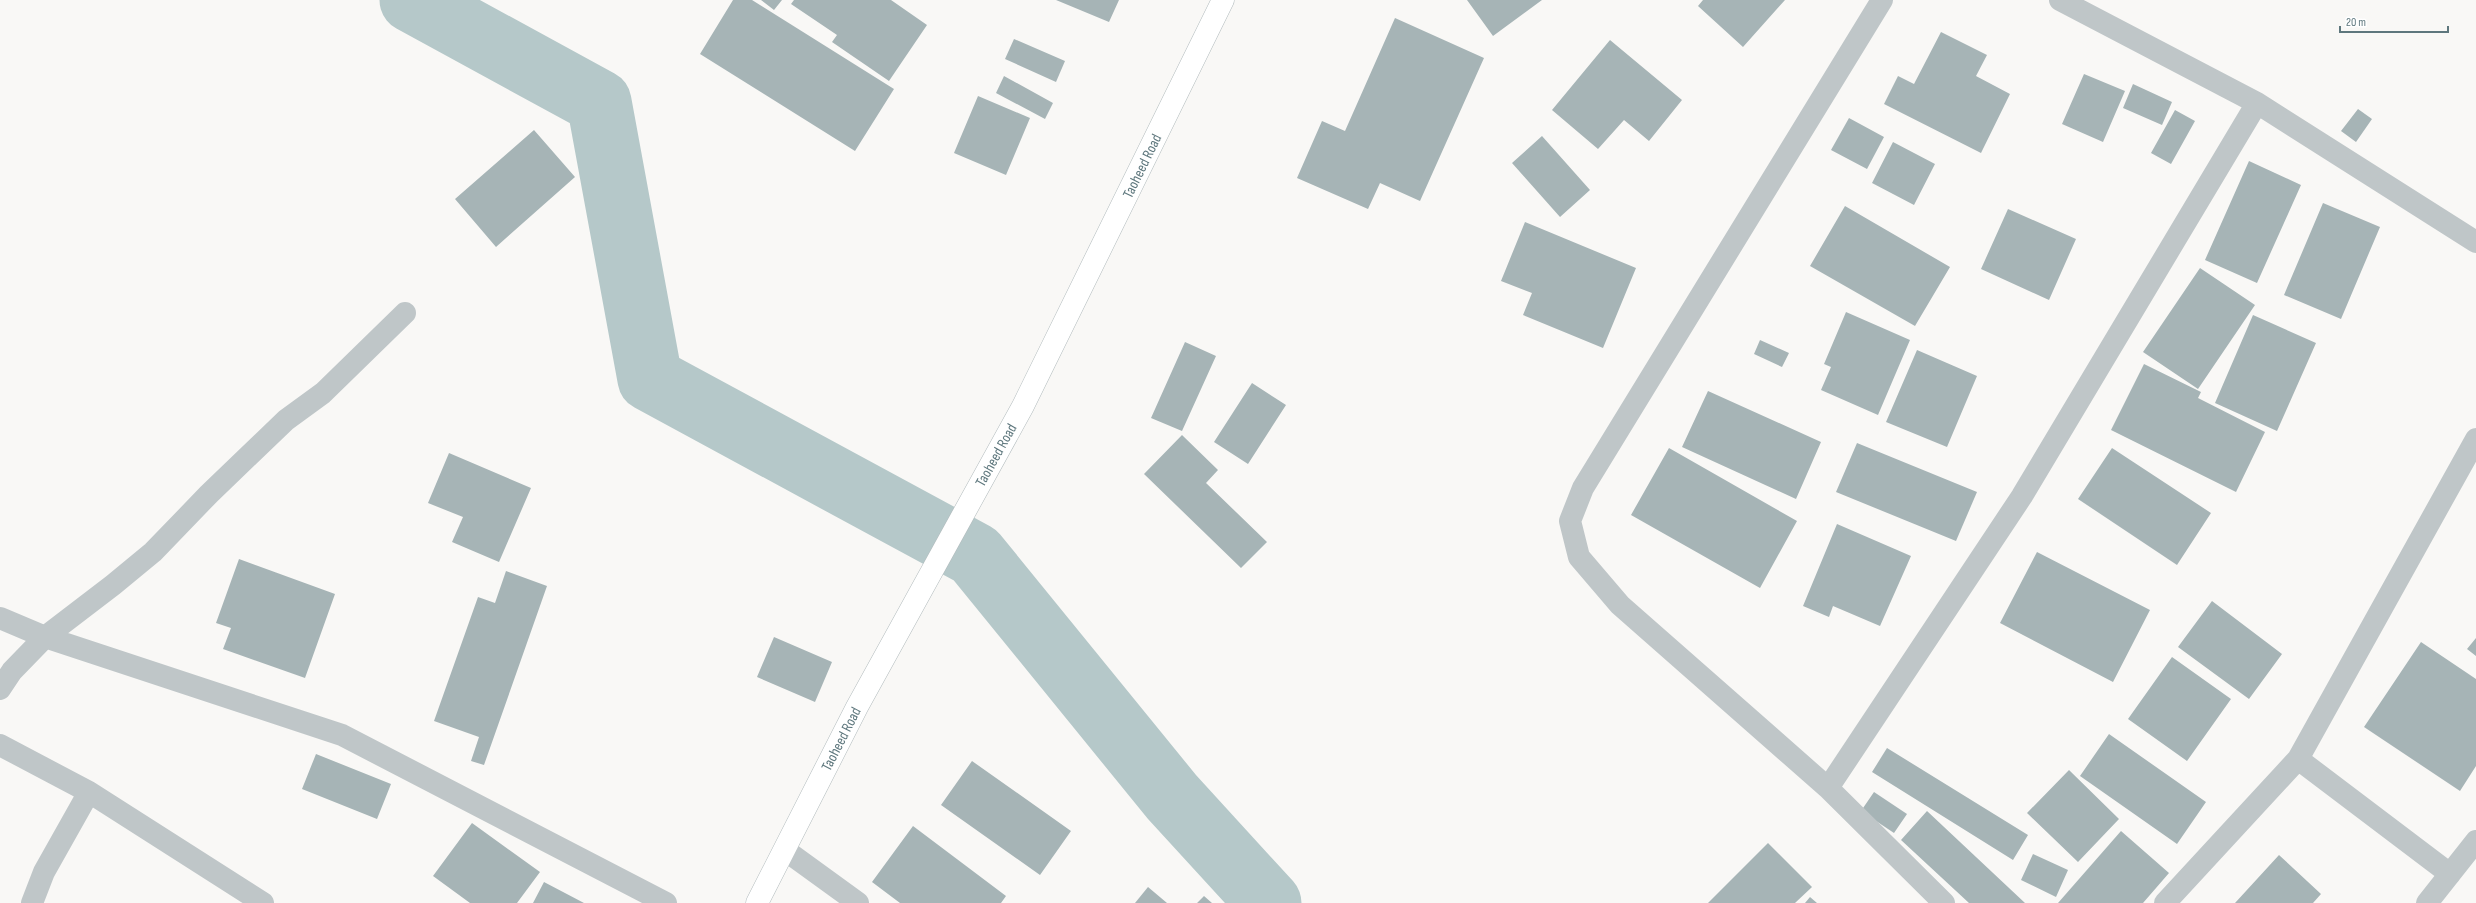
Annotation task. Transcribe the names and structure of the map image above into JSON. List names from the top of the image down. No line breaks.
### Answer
{"streets":{"main road":["Taoheed Road"]},"scale_bar":"20 m"}
